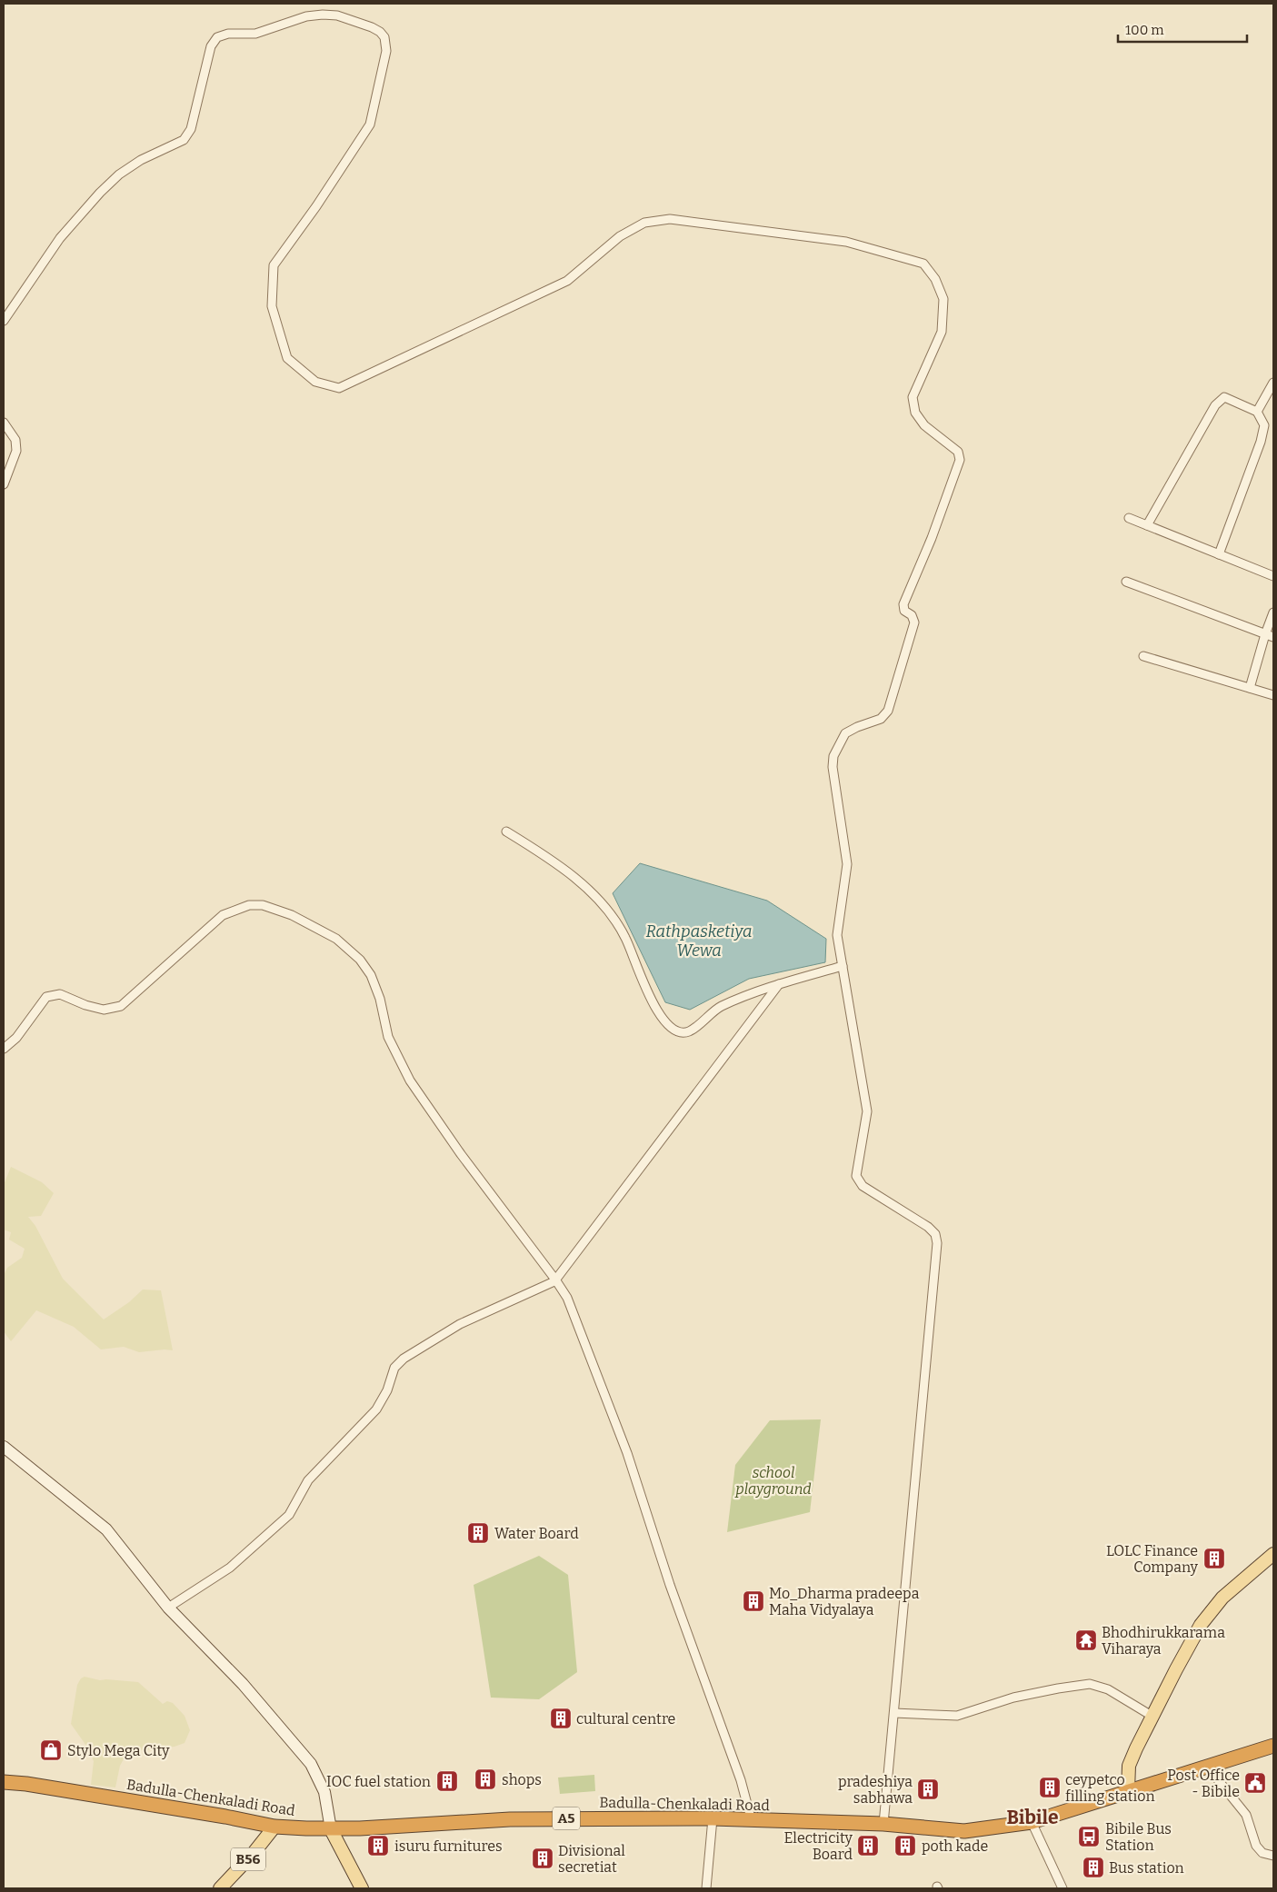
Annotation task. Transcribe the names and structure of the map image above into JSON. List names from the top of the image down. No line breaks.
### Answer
{"streets":{"highway":["Badulla-Chenkaladi Road","A5"],"main road":["B56"]},"crossings":[["Badulla-Chenkaladi Road","B56"]],"districts":["Bibile"],"water":["Rathpasketiya Wewa"],"parks":["school playground"],"places":{"building":["Water Board","LOLC Finance Company","Mo_Dharma pradeepa Maha Vidyalaya","cultural centre","shops","IOC fuel station","ceypetco filling station","pradeshiya sabhawa","isuru furnitures","Electricity Board","poth kade","Divisional secretiat","Bus station"],"temple":["Bhodhirukkarama Viharaya"],"shop":["Stylo Mega City"],"public building":["Post Office - Bibile"],"bus stop":["Bibile Bus Station"]},"scale_bar":"100 m"}
